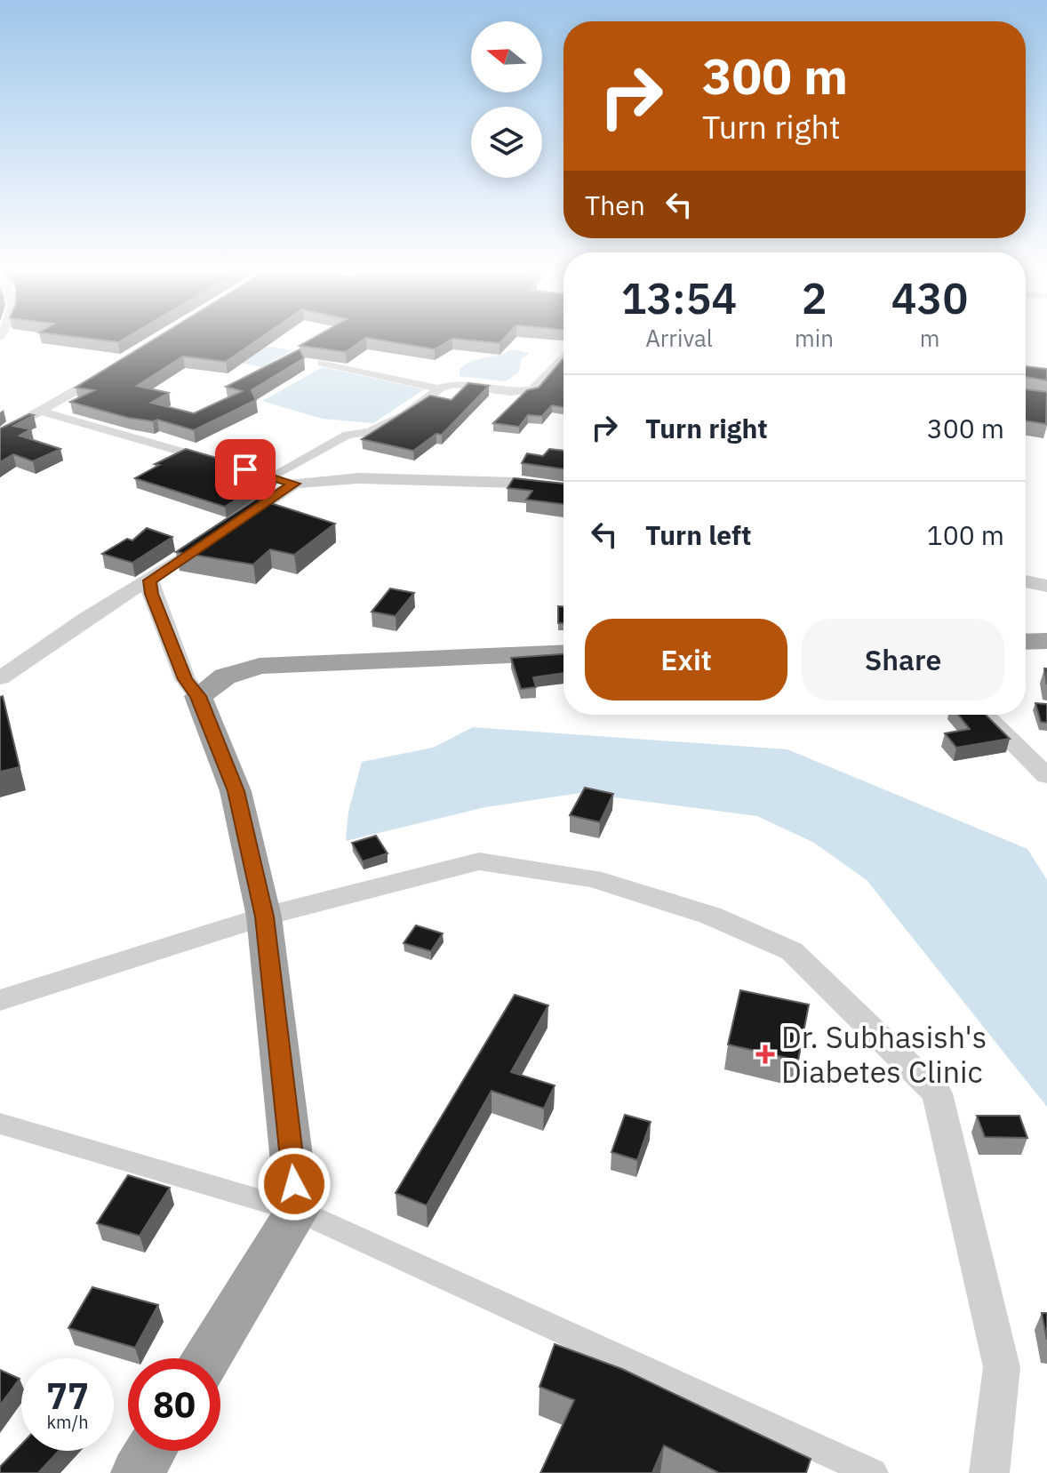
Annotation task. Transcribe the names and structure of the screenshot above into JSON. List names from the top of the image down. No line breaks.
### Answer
{"places":{"health":["Dr. Subhasish's Diabetes Clinic"]},"north":"left","page":{"turn":["300 m","Turn right"],"then":"Then","eta":["13:54","Arrival","2","min","430","m"],"list":[{"name":"Turn right","value":"300 m"},{"name":"Turn left","value":"100 m"}],"buttons":["Exit","Share"],"speed":"77 km/h","limit":"80"}}
